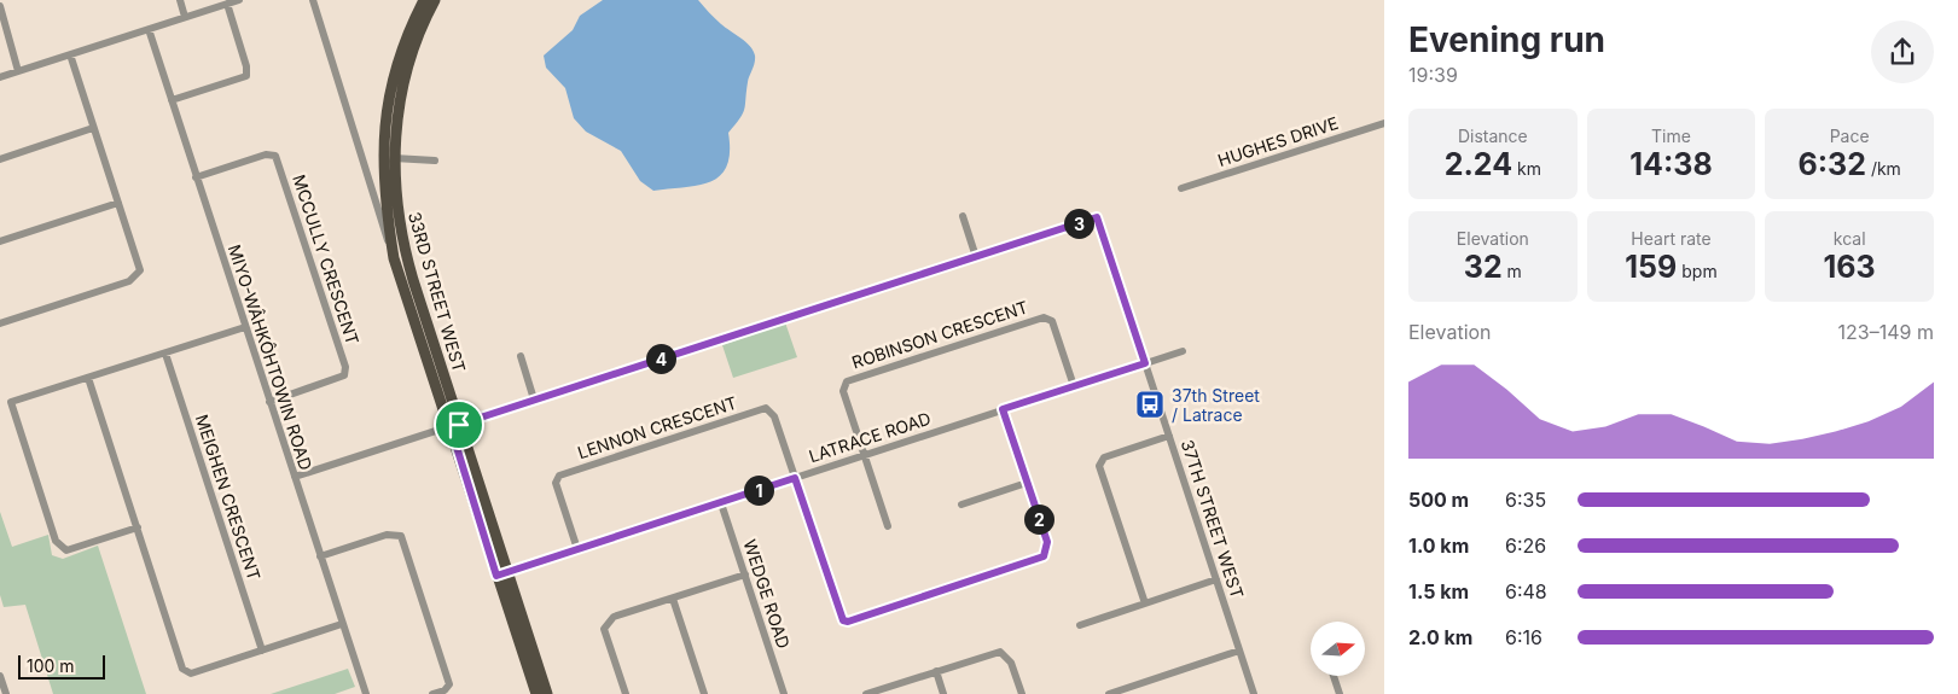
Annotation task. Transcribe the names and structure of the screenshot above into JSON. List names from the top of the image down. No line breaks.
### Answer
{"streets":{"main road":["33RD STREET WEST"],"street":["HUGHES DRIVE","MCCULLY CRESCENT","ROBINSON CRESCENT","MIYO-WÂHKÔHTOWIN ROAD","LENNON CRESCENT","LATRACE ROAD","MEIGHEN CRESCENT","37TH STREET WEST","WEDGE ROAD"]},"crossings":[["MCCULLY CRESCENT","MIYO-WÂHKÔHTOWIN ROAD"],["33RD STREET WEST","LATRACE ROAD"],["ROBINSON CRESCENT","LATRACE ROAD"],["LENNON CRESCENT","LATRACE ROAD"],["LATRACE ROAD","37TH STREET WEST"],["LATRACE ROAD","WEDGE ROAD"]],"places":{"bus stop":["37th Street / Latrace"]},"scale_bar":"100 m","north":"right","page":{"heading":["Evening run","19:39"],"stats":[["Distance","2.24 km"],["Time","14:38"],["Pace","6:32 /km"],["Elevation","32 m"],["Heart rate","159 bpm"],["kcal","163"]],"pins":["3","4","1","2"],"chart":["Elevation","123–149 m"],"list":[{"name":"500 m","note":"6:35"},{"name":"1.0 km","note":"6:26"},{"name":"1.5 km","note":"6:48"},{"name":"2.0 km","note":"6:16"}],"scale":"100 m"}}
